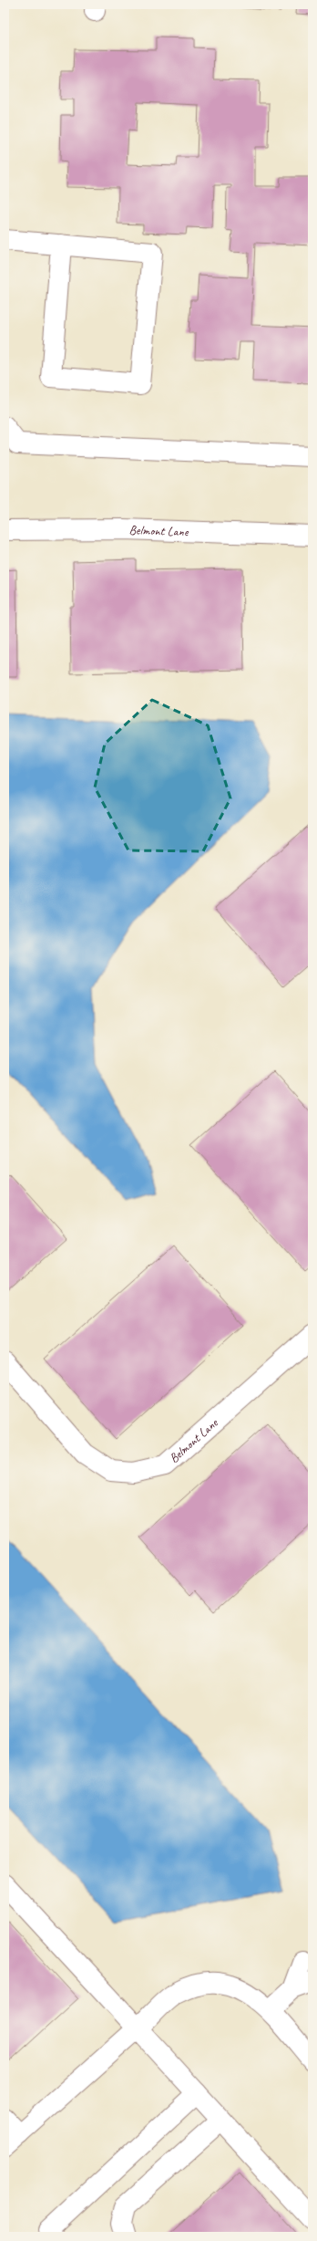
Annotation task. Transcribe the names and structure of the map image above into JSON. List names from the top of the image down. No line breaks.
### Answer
{"streets":{"street":["Belmont Lane"]}}
